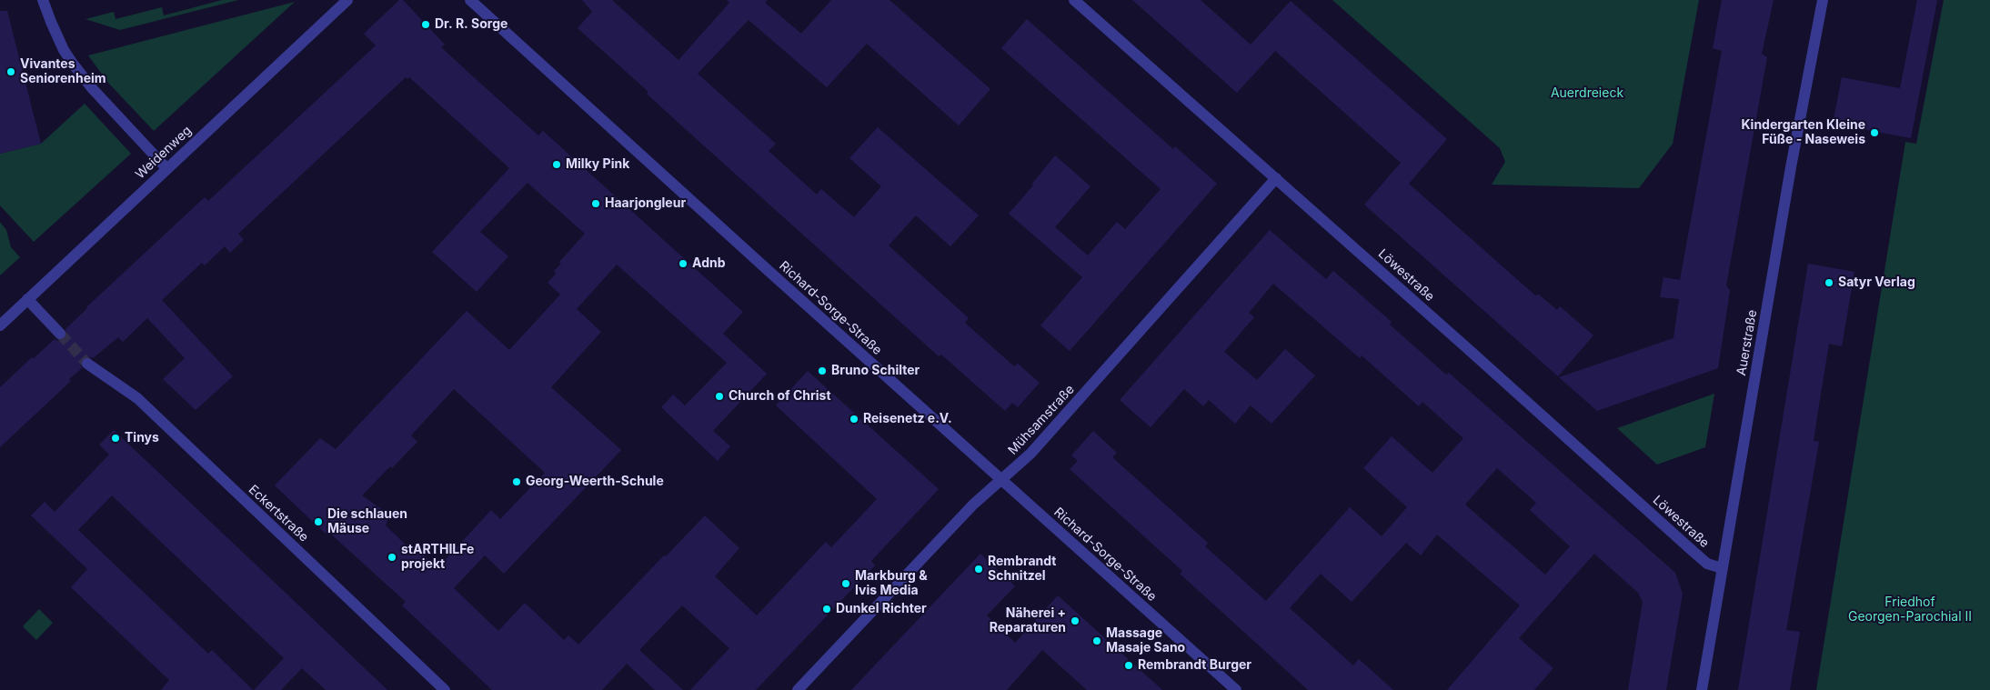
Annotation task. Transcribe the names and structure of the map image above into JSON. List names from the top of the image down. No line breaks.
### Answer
{"streets":{"street":["Weidenweg","Löwestraße","Richard-Sorge-Straße","Auerstraße","Mühsamstraße","Eckertstraße"]},"crossings":[["Löwestraße","Auerstraße"],["Löwestraße","Mühsamstraße"],["Richard-Sorge-Straße","Mühsamstraße"]],"parks":["Auerdreieck","Friedhof Georgen-Parochial II"],"places":["Dr. R. Sorge","Vivantes Seniorenheim","Kindergarten Kleine Füße - Naseweis","Milky Pink","Haarjongleur","Adnb","Satyr Verlag","Bruno Schilter","Church of Christ","Reisenetz e.V.","Tinys","Georg-Weerth-Schule","Die schlauen Mäuse","stARTHILFe projekt","Rembrandt Schnitzel","Markburg & Ivis Media","Dunkel Richter","Näherei + Reparaturen","Massage Masaje Sano","Rembrandt Burger"]}
